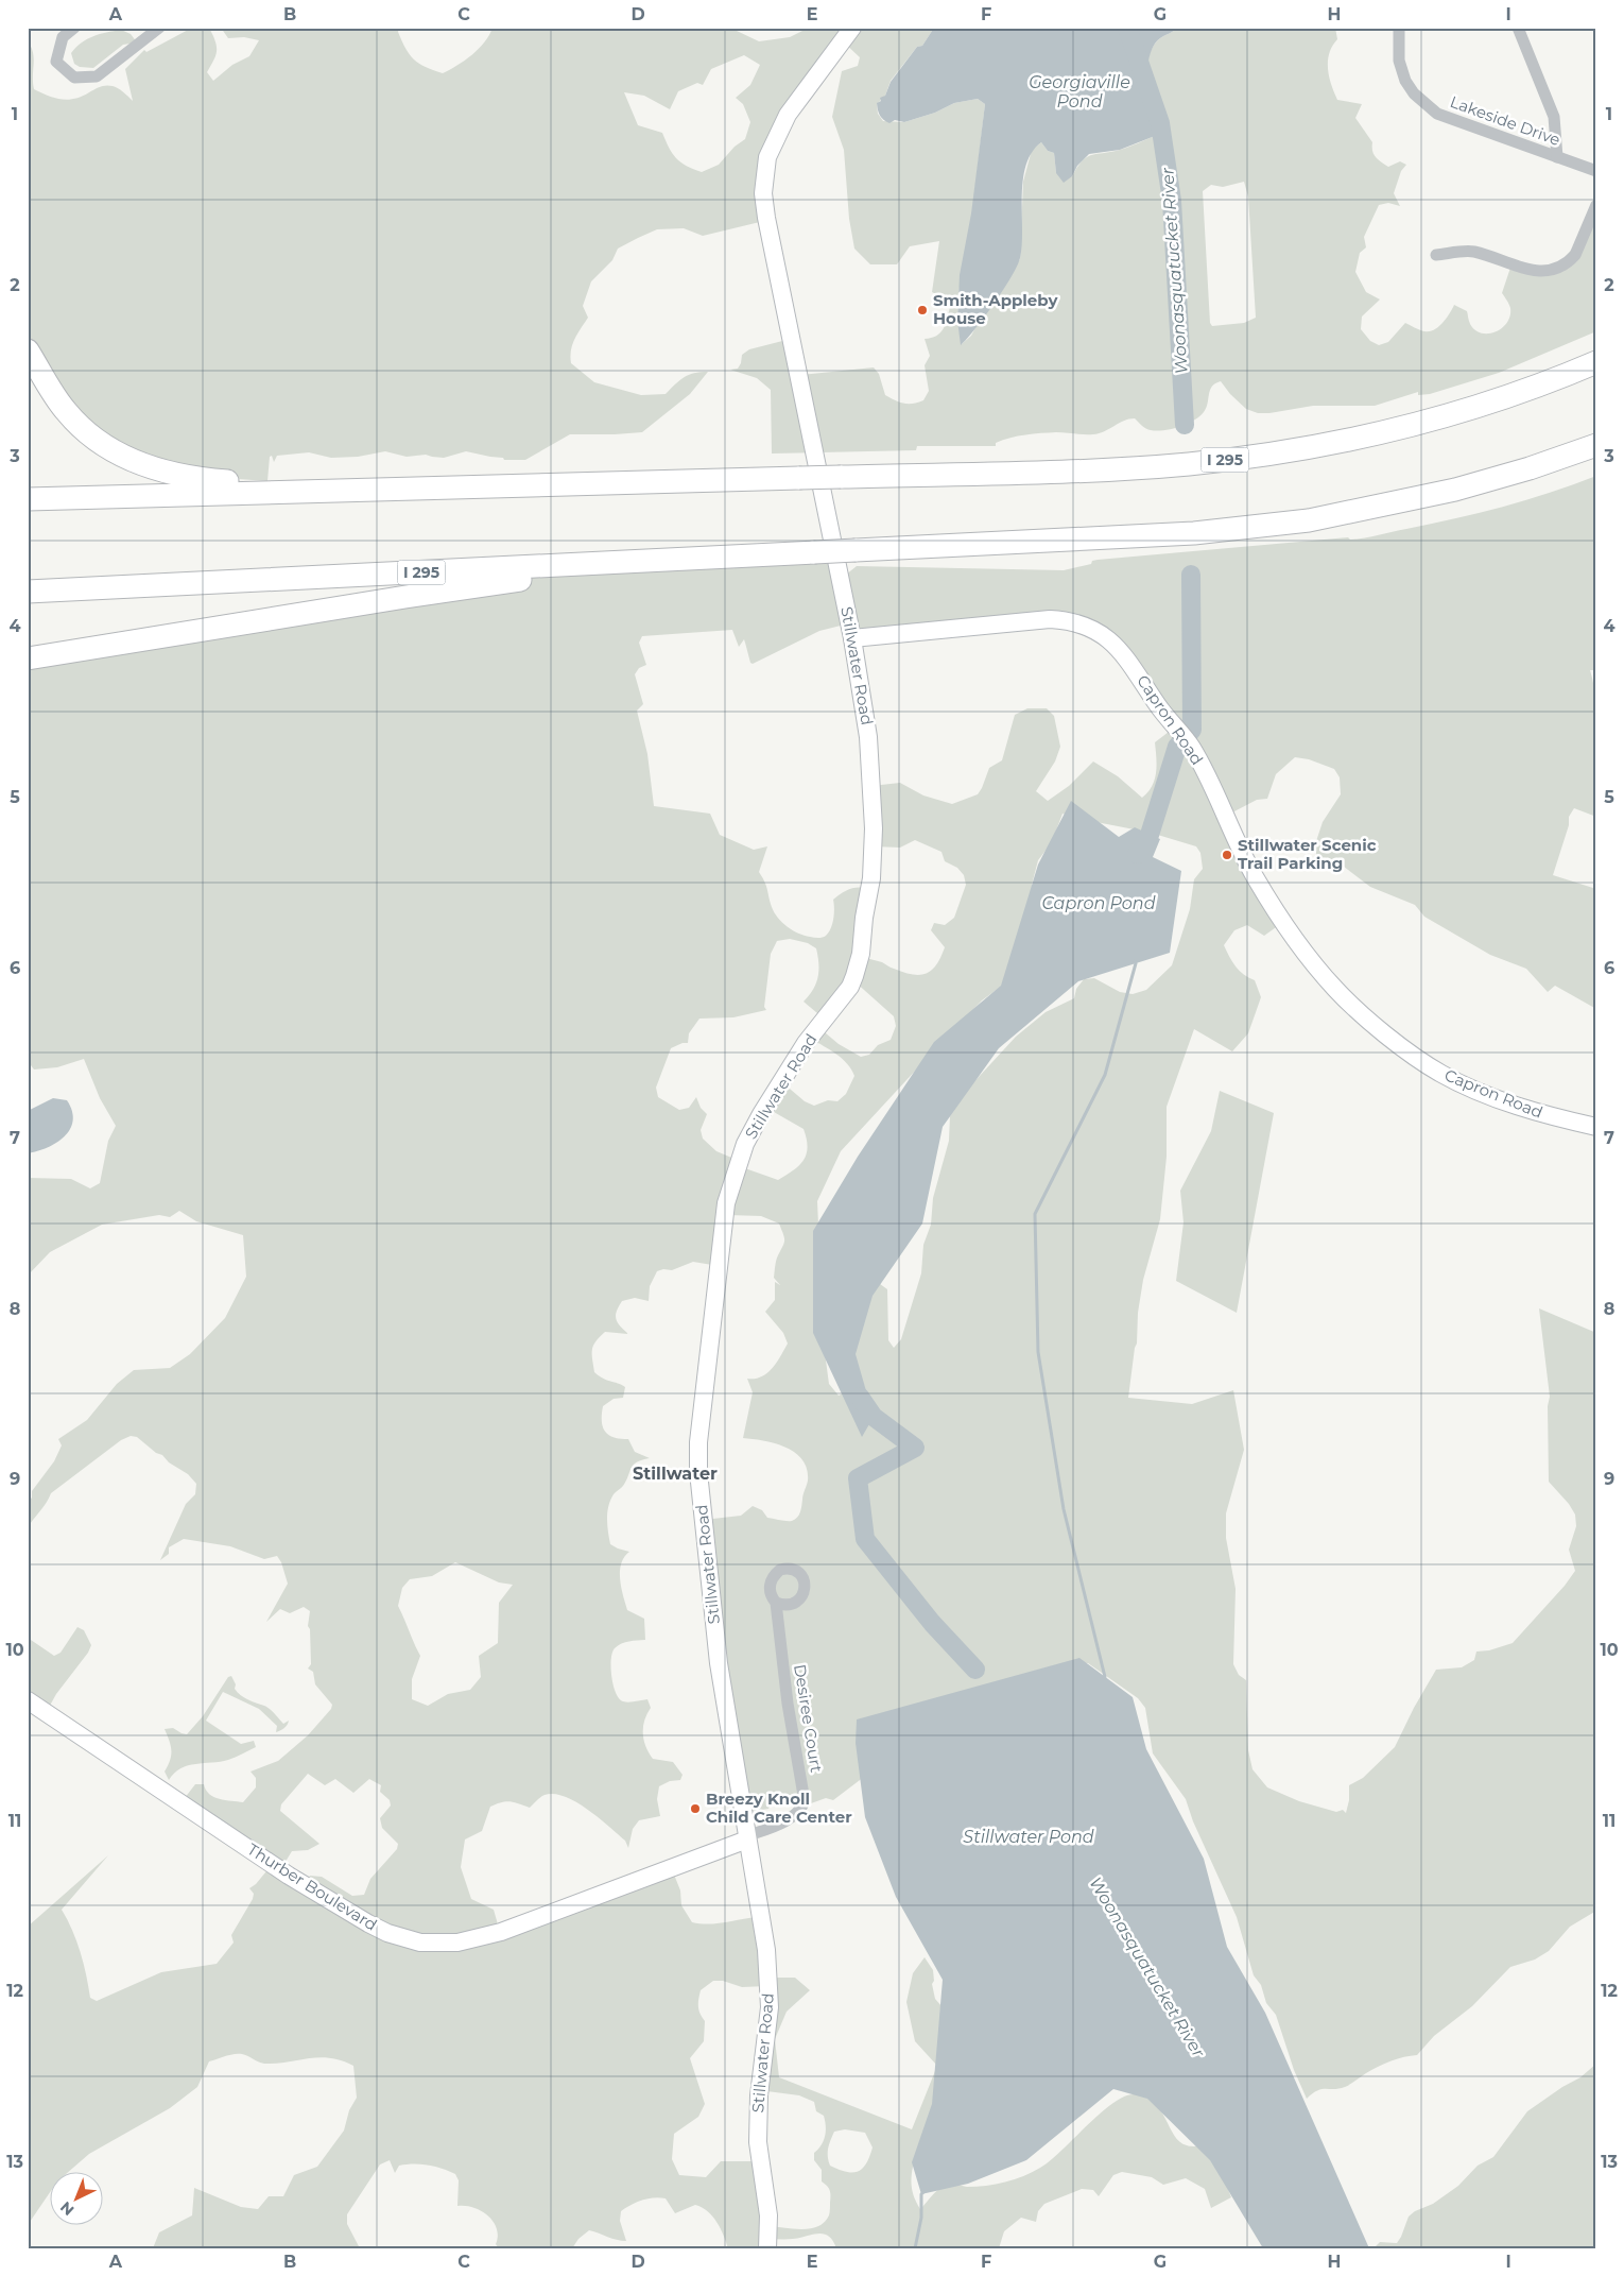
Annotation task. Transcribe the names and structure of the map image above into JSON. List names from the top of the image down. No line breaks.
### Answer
{"streets":{"highway":["I 295"],"street":["Lakeside Drive","Stillwater Road","Capron Road","Desiree Court","Thurber Boulevard"]},"crossings":[["Stillwater Road","Capron Road"],["Stillwater Road","Desiree Court"],["Stillwater Road","Thurber Boulevard"],["Desiree Court","Thurber Boulevard"]],"districts":["Stillwater"],"water":["Georgiaville Pond","Woonasquatucket River","Capron Pond","Stillwater Pond"],"places":["Smith-Appleby House","Stillwater Scenic Trail Parking","Breezy Knoll Child Care Center"],"north":"bottom left","grid":{"columns":["A","B","C","D","E","F","G","H","I"],"rows":["1","2","3","4","5","6","7","8","9","10","11","12","13"]}}
